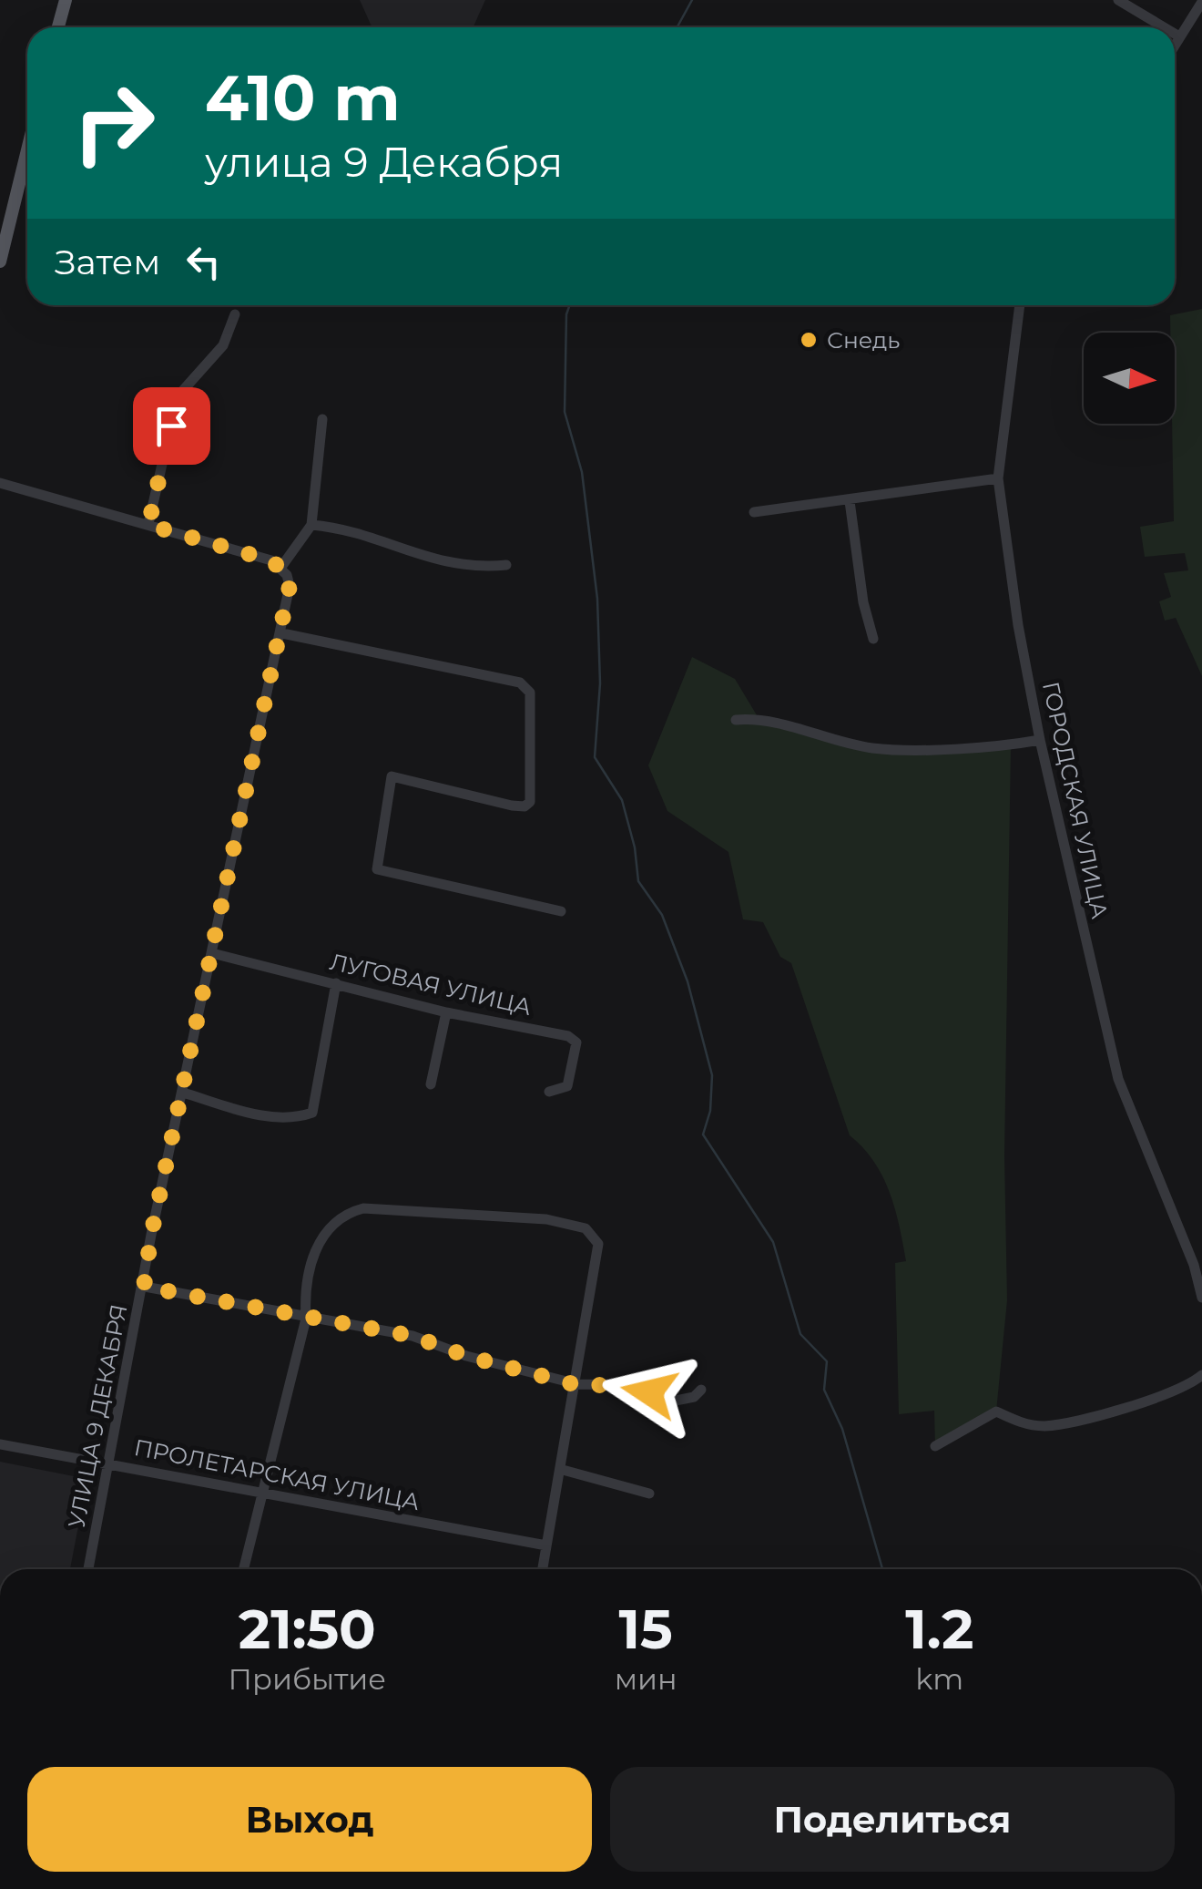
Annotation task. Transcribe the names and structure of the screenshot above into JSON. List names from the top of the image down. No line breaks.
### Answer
{"streets":{"street":["ГОРОДСКАЯ УЛИЦА","ЛУГОВАЯ УЛИЦА","УЛИЦА 9 ДЕКАБРЯ","ПРОЛЕТАРСКАЯ УЛИЦА"]},"crossings":[["ЛУГОВАЯ УЛИЦА","УЛИЦА 9 ДЕКАБРЯ"],["УЛИЦА 9 ДЕКАБРЯ","ПРОЛЕТАРСКАЯ УЛИЦА"]],"places":["Снедь"],"north":"right","page":{"turn":["410 m","улица 9 Декабря"],"then":"Затем","eta":["21:50","Прибытие","15","мин","1.2","km"],"buttons":["Выход","Поделиться"]}}
